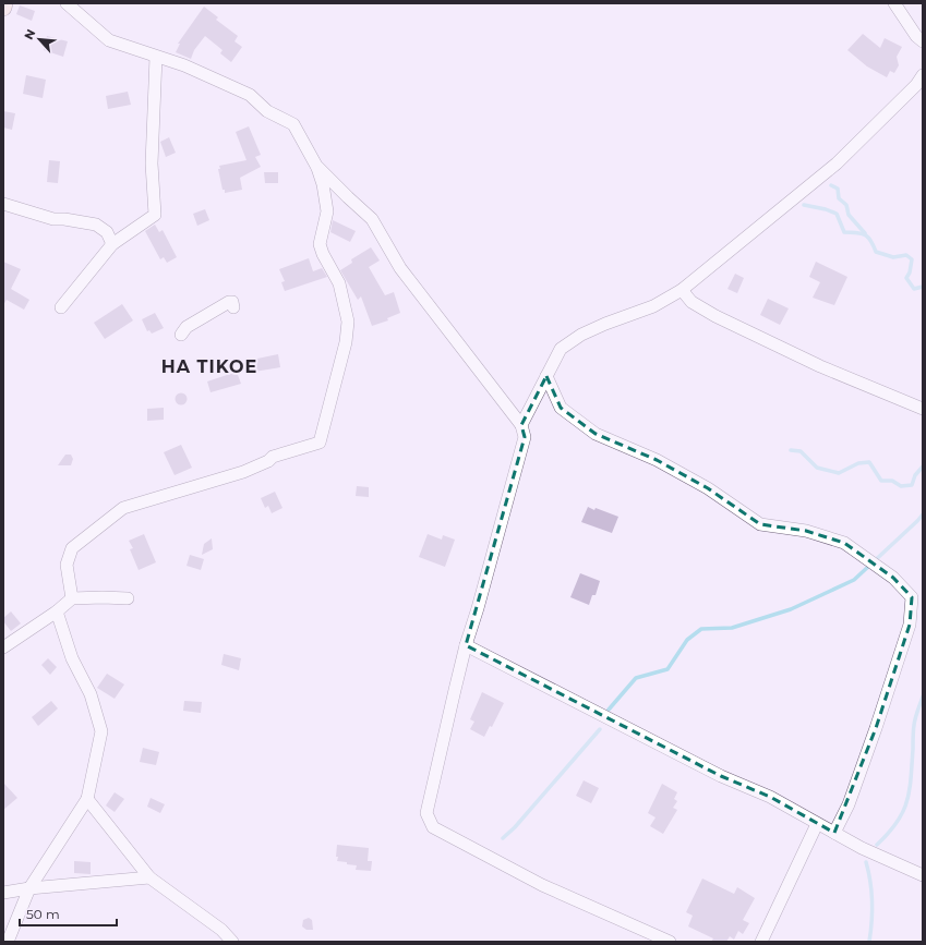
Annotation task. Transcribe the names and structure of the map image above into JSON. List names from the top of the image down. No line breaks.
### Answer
{"districts":["HA TIKOE"],"scale_bar":"50 m","north":"top left"}
